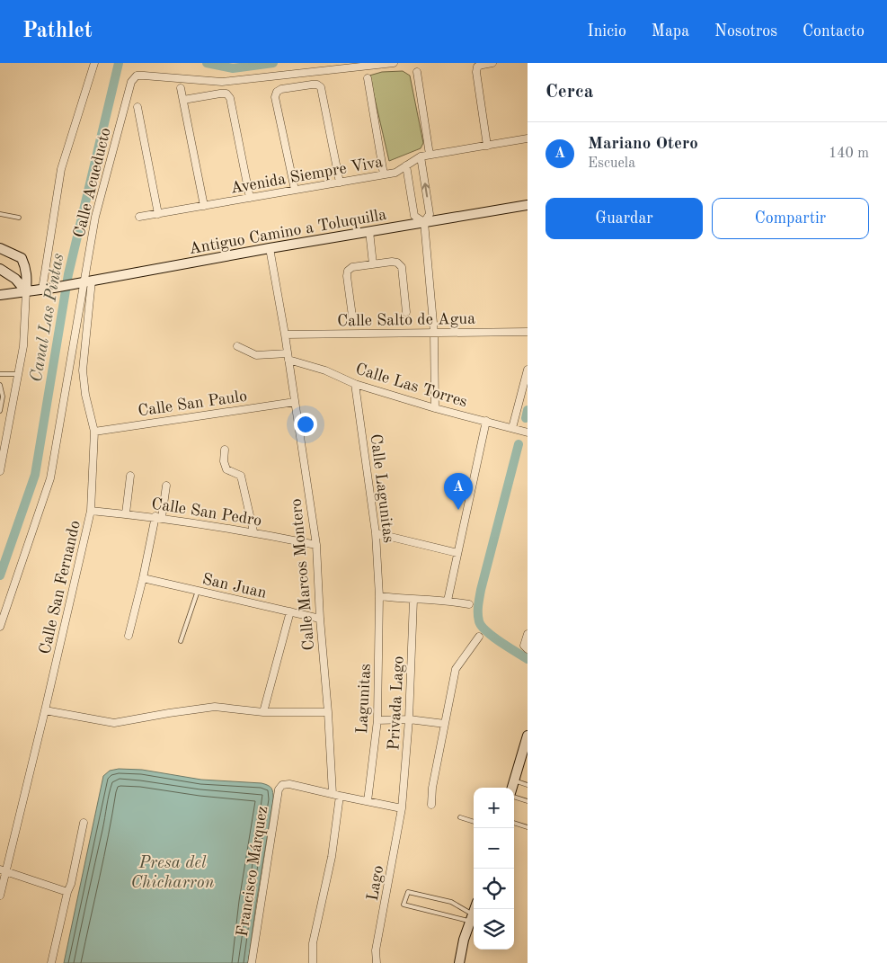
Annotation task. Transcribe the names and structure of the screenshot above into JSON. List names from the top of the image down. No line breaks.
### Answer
{"streets":{"street":["Avenida Siempre Viva","Calle Acueducto","Antiguo Camino a Toluquilla","Calle Salto de Agua","Calle Las Torres","Calle San Paulo","Calle Lagunitas","Calle San Pedro","Calle Marcos Montero","San Juan","Calle San Fernando","Lagunitas","Privada Lago","Francisco Márquez","Lago"]},"crossings":[["Calle Acueducto","Antiguo Camino a Toluquilla"],["Calle Acueducto","Calle San Fernando"],["Antiguo Camino a Toluquilla","Calle Marcos Montero"],["Antiguo Camino a Toluquilla","Calle San Fernando"],["Calle Salto de Agua","Calle Marcos Montero"],["Calle Las Torres","Calle Lagunitas"],["Calle Las Torres","Calle Marcos Montero"],["Calle San Paulo","Calle Marcos Montero"],["Calle San Paulo","Calle San Fernando"],["Calle Lagunitas","Lagunitas"],["Calle San Pedro","Calle Marcos Montero"],["Calle San Pedro","Calle San Fernando"],["Calle Marcos Montero","San Juan"],["Calle Marcos Montero","Francisco Márquez"],["Privada Lago","Lago"]],"water":["Canal Las Pintas","Presa del Chicharron"],"page":{"header":"Pathlet","nav":["Inicio","Mapa","Nosotros","Contacto"],"heading":"Cerca","list":[{"mark":"A","name":"Mariano Otero","note":"Escuela","value":"140 m"}],"buttons":["Guardar","Compartir"],"pins":"A","map_buttons":["+","−"]}}
